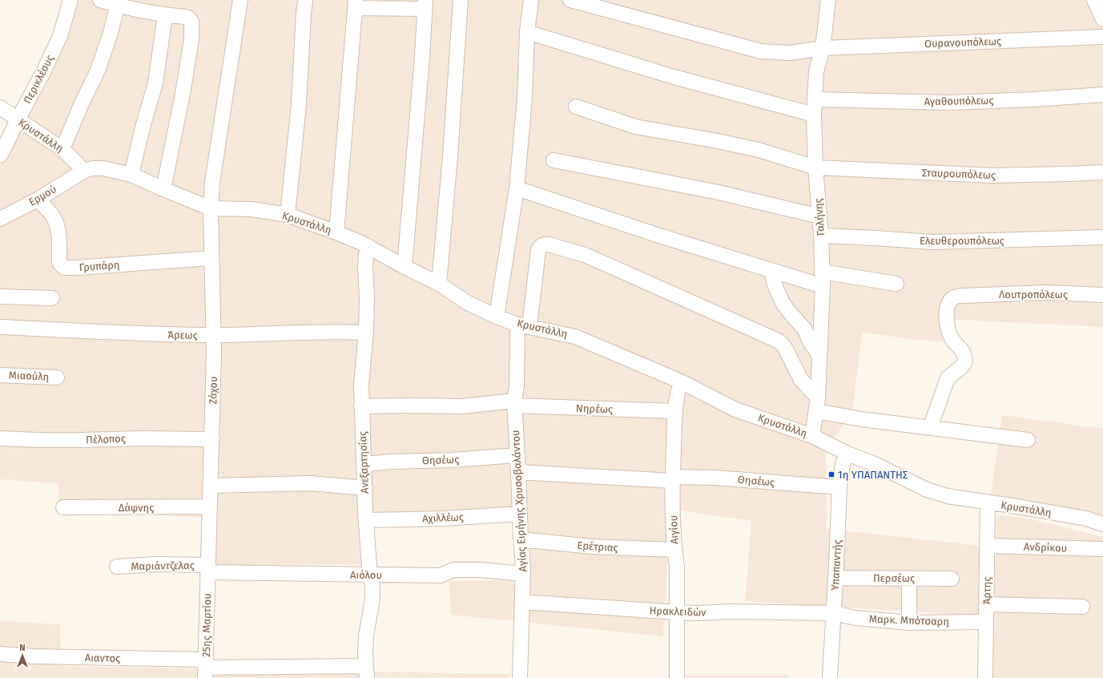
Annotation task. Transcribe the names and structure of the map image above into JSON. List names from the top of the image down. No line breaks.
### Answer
{"streets":{"street":["Ουρανουπόλεως","Περικλέους","Αγαθουπόλεως","Κρυστάλλη","Σταυρουπόλεως","Ερμού","Γαλήνης","Ελευθερουπόλεως","Γρυπάρη","Λουτροπόλεως","Άρεως","Μιαούλη","Ζάχου","Νηρέως","Πέλοπος","Θησέως","Ανεξαρτησίας","Αγίας Ειρήνης Χρυσοβαλάντου","Δάφνης","Αχιλλέως","Αιγίου","Ερέτριας","Ανδρίκου","Υπαπαντής","Μαριάντζελας","Αιόλου","Περσέως","Άρτης","Ηρακλειδών","Μαρκ. Μπότσαρη","25ης Μαρτίου","Αιαντος"]},"crossings":[["Ουρανουπόλεως","Γαλήνης"],["Περικλέους","Κρυστάλλη"],["Αγαθουπόλεως","Γαλήνης"],["Κρυστάλλη","Ερμού"],["Κρυστάλλη","Γαλήνης"],["Κρυστάλλη","Ζάχου"],["Κρυστάλλη","Ανεξαρτησίας"],["Κρυστάλλη","Αγίας Ειρήνης Χρυσοβαλάντου"],["Κρυστάλλη","Αιγίου"],["Κρυστάλλη","Υπαπαντής"],["Κρυστάλλη","Άρτης"],["Σταυρουπόλεως","Γαλήνης"],["Ερμού","Γρυπάρη"],["Γαλήνης","Ελευθερουπόλεως"],["Γαλήνης","Αγίας Ειρήνης Χρυσοβαλάντου"],["Γρυπάρη","Ζάχου"],["Άρεως","Ζάχου"],["Άρεως","Ανεξαρτησίας"],["Ζάχου","Πέλοπος"],["Ζάχου","Δάφνης"],["Ζάχου","Μαριάντζελας"],["Ζάχου","Αιόλου"],["Ζάχου","25ης Μαρτίου"],["Νηρέως","Ανεξαρτησίας"],["Νηρέως","Αγίας Ειρήνης Χρυσοβαλάντου"],["Νηρέως","Αιγίου"],["Θησέως","Ανεξαρτησίας"],["Θησέως","Αγίας Ειρήνης Χρυσοβαλάντου"],["Θησέως","Αιγίου"],["Θησέως","Υπαπαντής"],["Ανεξαρτησίας","Αχιλλέως"],["Ανεξαρτησίας","Αιόλου"],["Ανεξαρτησίας","Αιαντος"],["Αγίας Ειρήνης Χρυσοβαλάντου","Αχιλλέως"],["Αγίας Ειρήνης Χρυσοβαλάντου","Ερέτριας"],["Αγίας Ειρήνης Χρυσοβαλάντου","Αιόλου"],["Αγίας Ειρήνης Χρυσοβαλάντου","Ηρακλειδών"],["Αιγίου","Ερέτριας"],["Αιγίου","Ηρακλειδών"],["Ανδρίκου","Άρτης"],["Υπαπαντής","Περσέως"],["Υπαπαντής","Ηρακλειδών"],["Υπαπαντής","Μαρκ. Μπότσαρη"],["Μαριάντζελας","Αιόλου"],["Μαριάντζελας","25ης Μαρτίου"],["Αιόλου","25ης Μαρτίου"],["Άρτης","Μαρκ. Μπότσαρη"],["Ηρακλειδών","Μαρκ. Μπότσαρη"],["25ης Μαρτίου","Αιαντος"]],"places":{"transit":["1η ΥΠΑΠΑΝΤΗΣ"]},"north":"top"}
